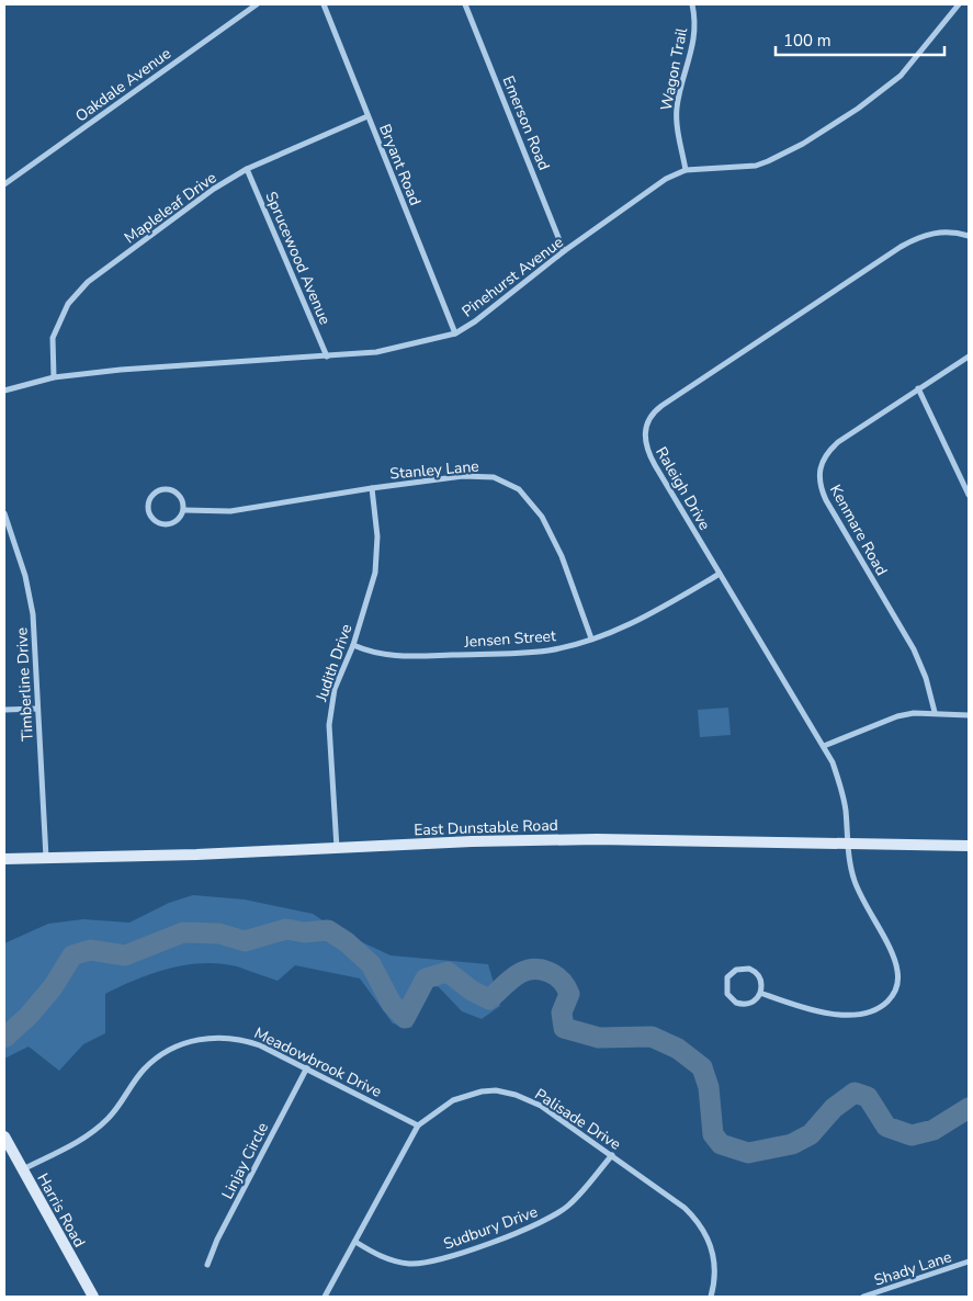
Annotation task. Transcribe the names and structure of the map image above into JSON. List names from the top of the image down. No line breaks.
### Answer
{"streets":{"street":["Wagon Trail","Oakdale Avenue","Emerson Road","Bryant Road","Mapleleaf Drive","Sprucewood Avenue","Pinehurst Avenue","Stanley Lane","Raleigh Drive","Kenmare Road","Jensen Street","Judith Drive","Timberline Drive","East Dunstable Road","Meadowbrook Drive","Palisade Drive","Linjay Circle","Harris Road","Sudbury Drive","Shady Lane"]},"crossings":[["Wagon Trail","Pinehurst Avenue"],["Emerson Road","Pinehurst Avenue"],["Bryant Road","Mapleleaf Drive"],["Bryant Road","Pinehurst Avenue"],["Mapleleaf Drive","Sprucewood Avenue"],["Mapleleaf Drive","Pinehurst Avenue"],["Sprucewood Avenue","Pinehurst Avenue"],["Stanley Lane","Jensen Street"],["Stanley Lane","Judith Drive"],["Raleigh Drive","Jensen Street"],["Raleigh Drive","East Dunstable Road"],["Jensen Street","Judith Drive"],["Judith Drive","East Dunstable Road"],["Timberline Drive","East Dunstable Road"],["Meadowbrook Drive","Palisade Drive"],["Meadowbrook Drive","Linjay Circle"],["Meadowbrook Drive","Harris Road"],["Palisade Drive","Sudbury Drive"]],"scale_bar":"100 m"}
